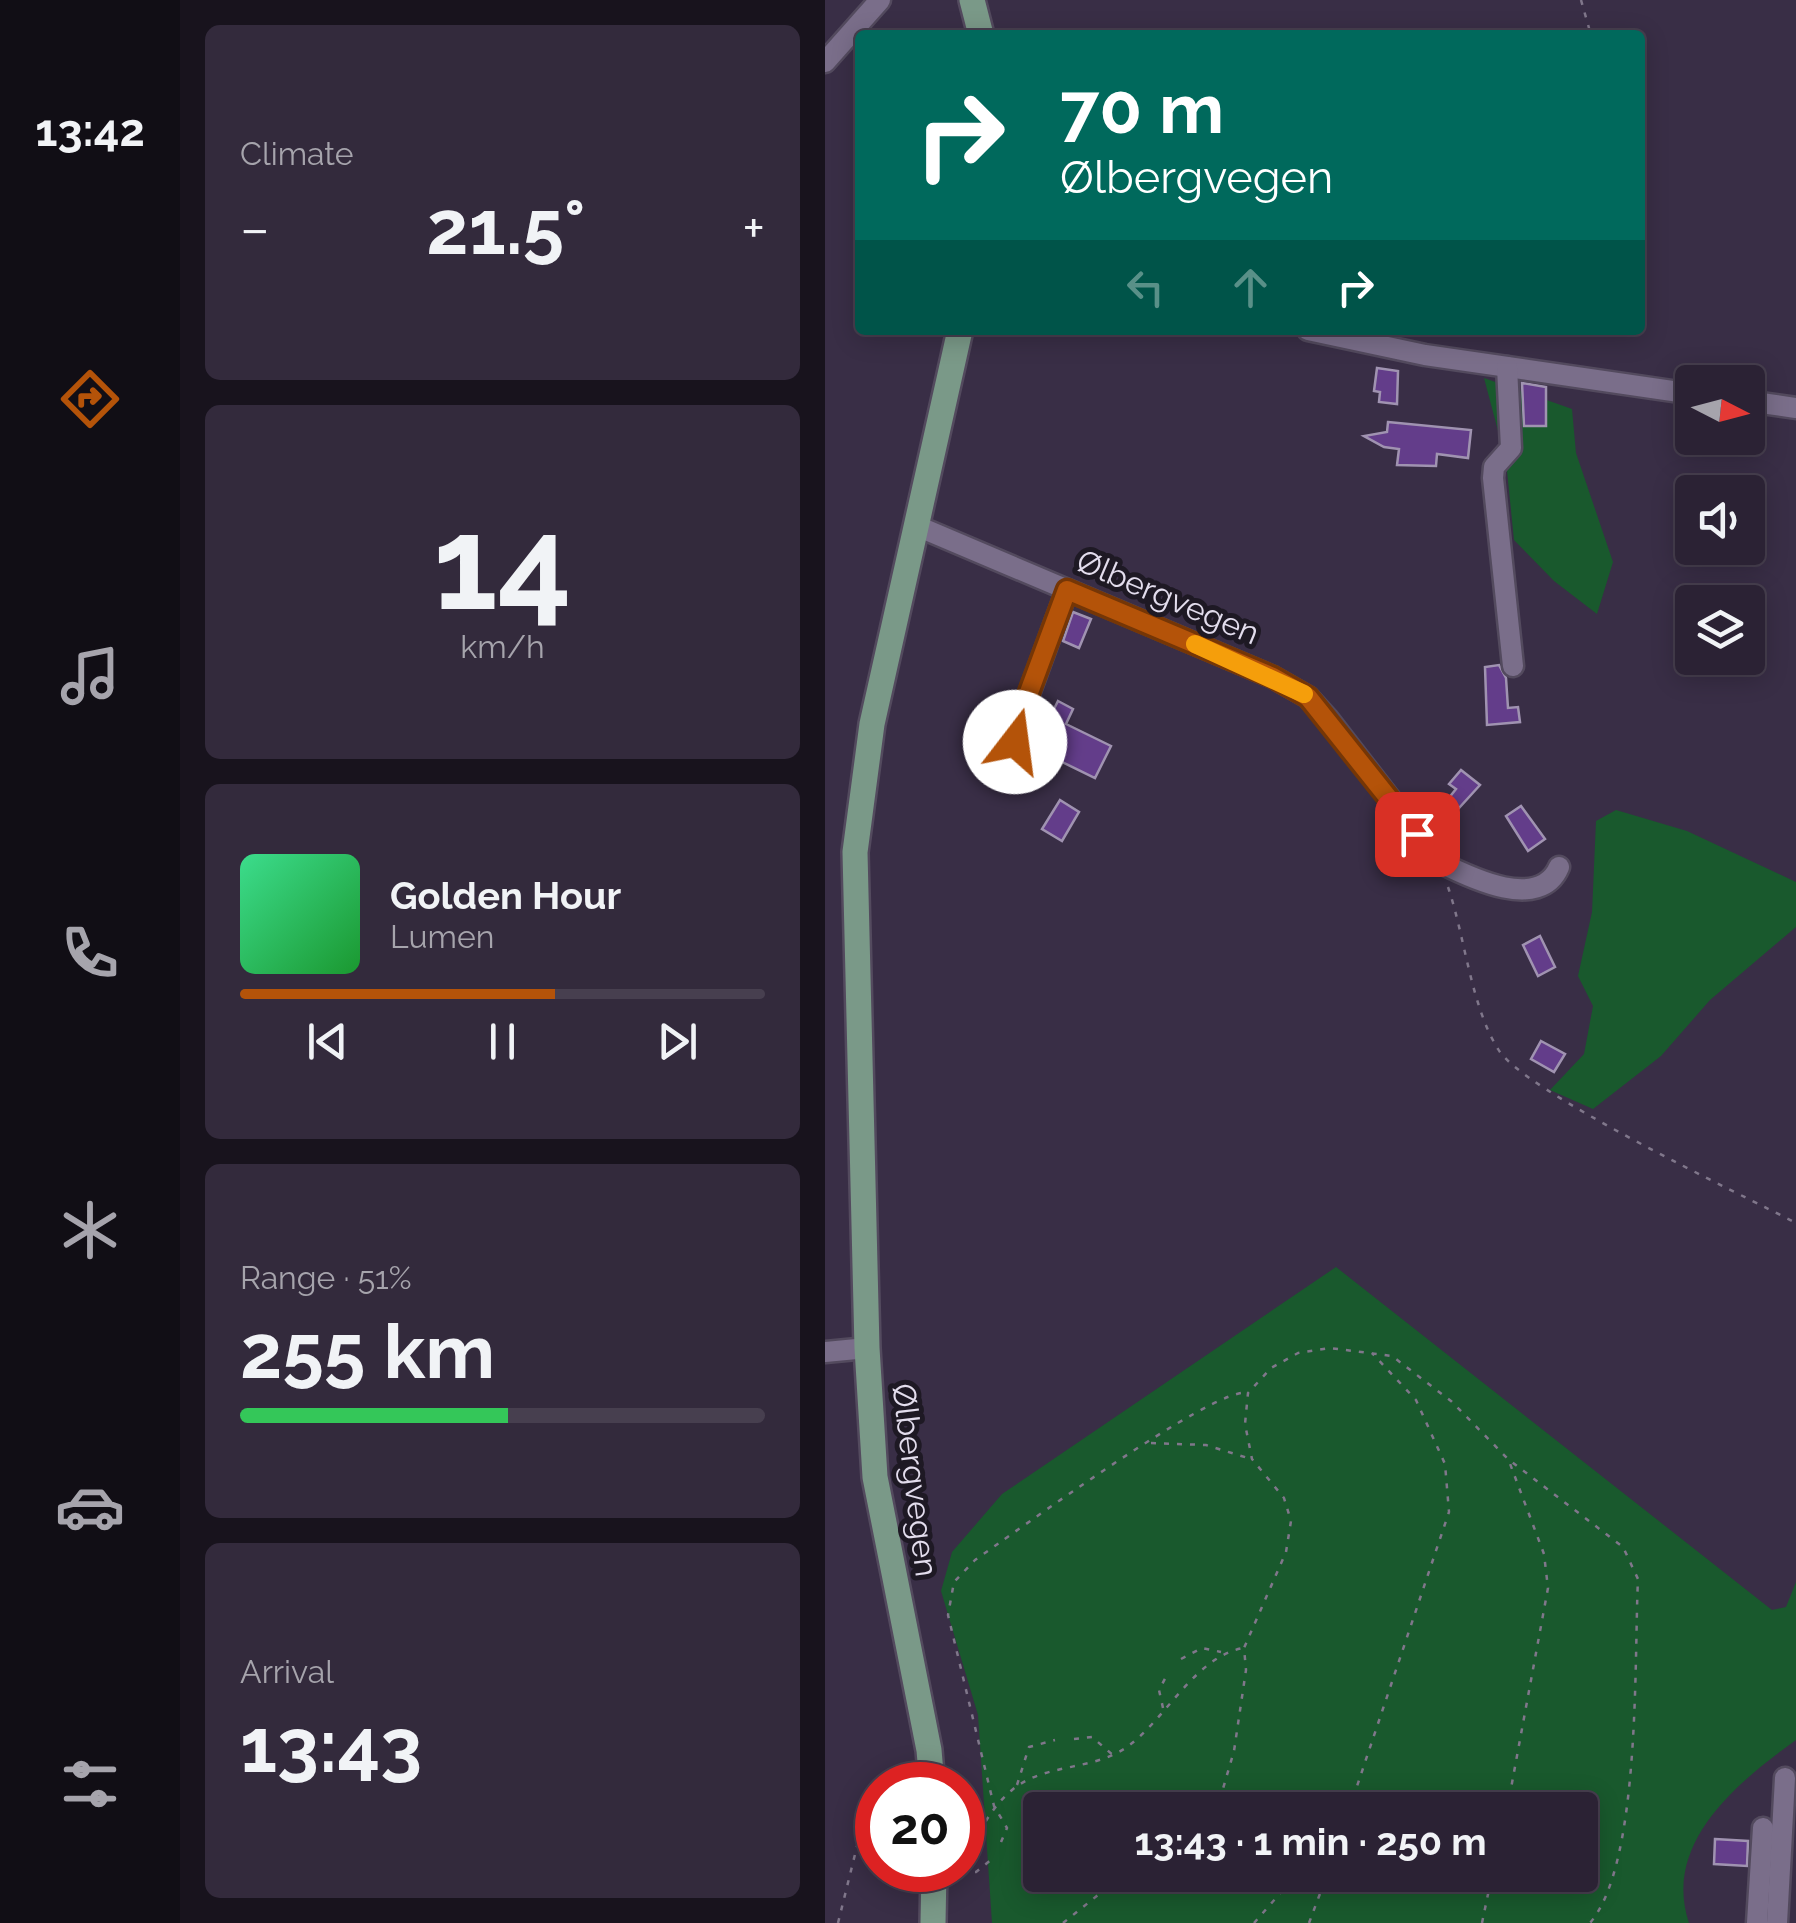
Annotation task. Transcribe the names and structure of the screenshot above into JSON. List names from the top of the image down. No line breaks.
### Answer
{"streets":{"main road":["Ølbergvegen"]},"north":"right","page":{"tabs":"13:42","tile":["Climate",["14","km/h"],["Range · 51%","255 km"],["Arrival","13:43"]],"turn":["70 m","Ølbergvegen"],"heat":["−","21.5°","+"],"song":["Golden Hour","Lumen"],"limit":"20","trip":"13:43 · 1 min · 250 m"}}
